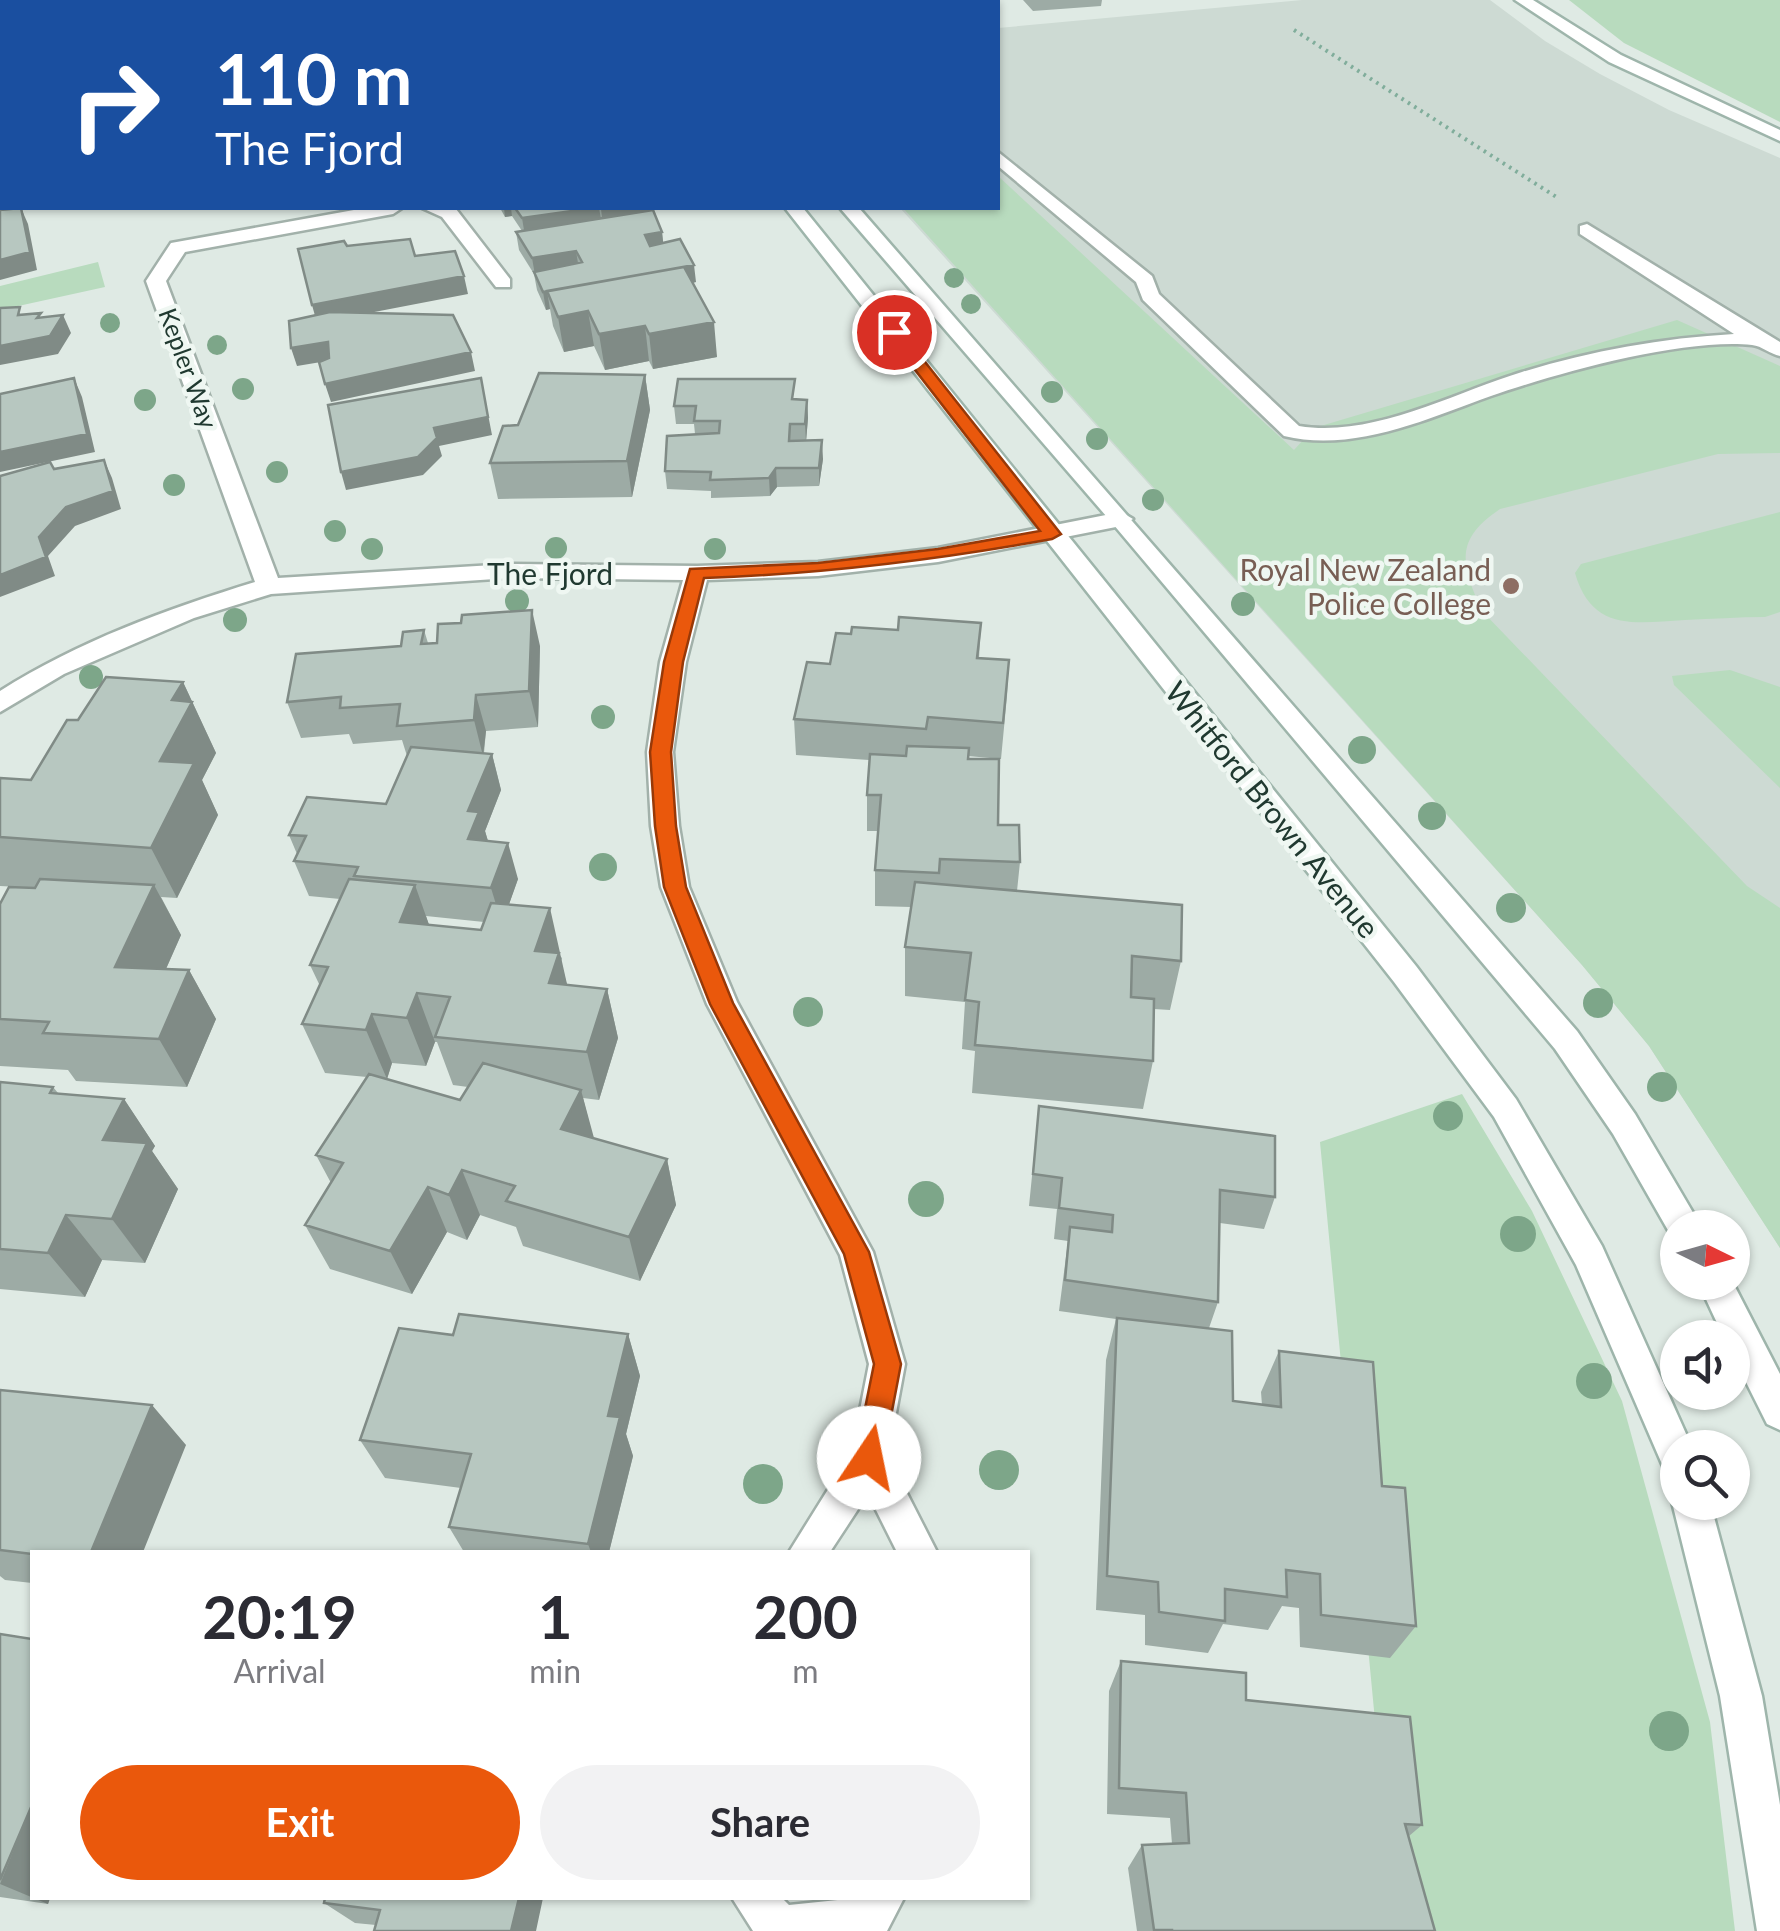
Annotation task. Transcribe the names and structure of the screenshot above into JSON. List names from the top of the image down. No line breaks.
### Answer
{"streets":{"street":["Kepler Way","The Fjord","Whitford Brown Avenue"]},"crossings":[["Kepler Way","The Fjord"],["The Fjord","Whitford Brown Avenue"]],"places":["Royal New Zealand Police College"],"north":"right","page":{"turn":["110 m","The Fjord"],"eta":["20:19","Arrival","1","min","200","m"],"buttons":["Exit","Share"]}}
